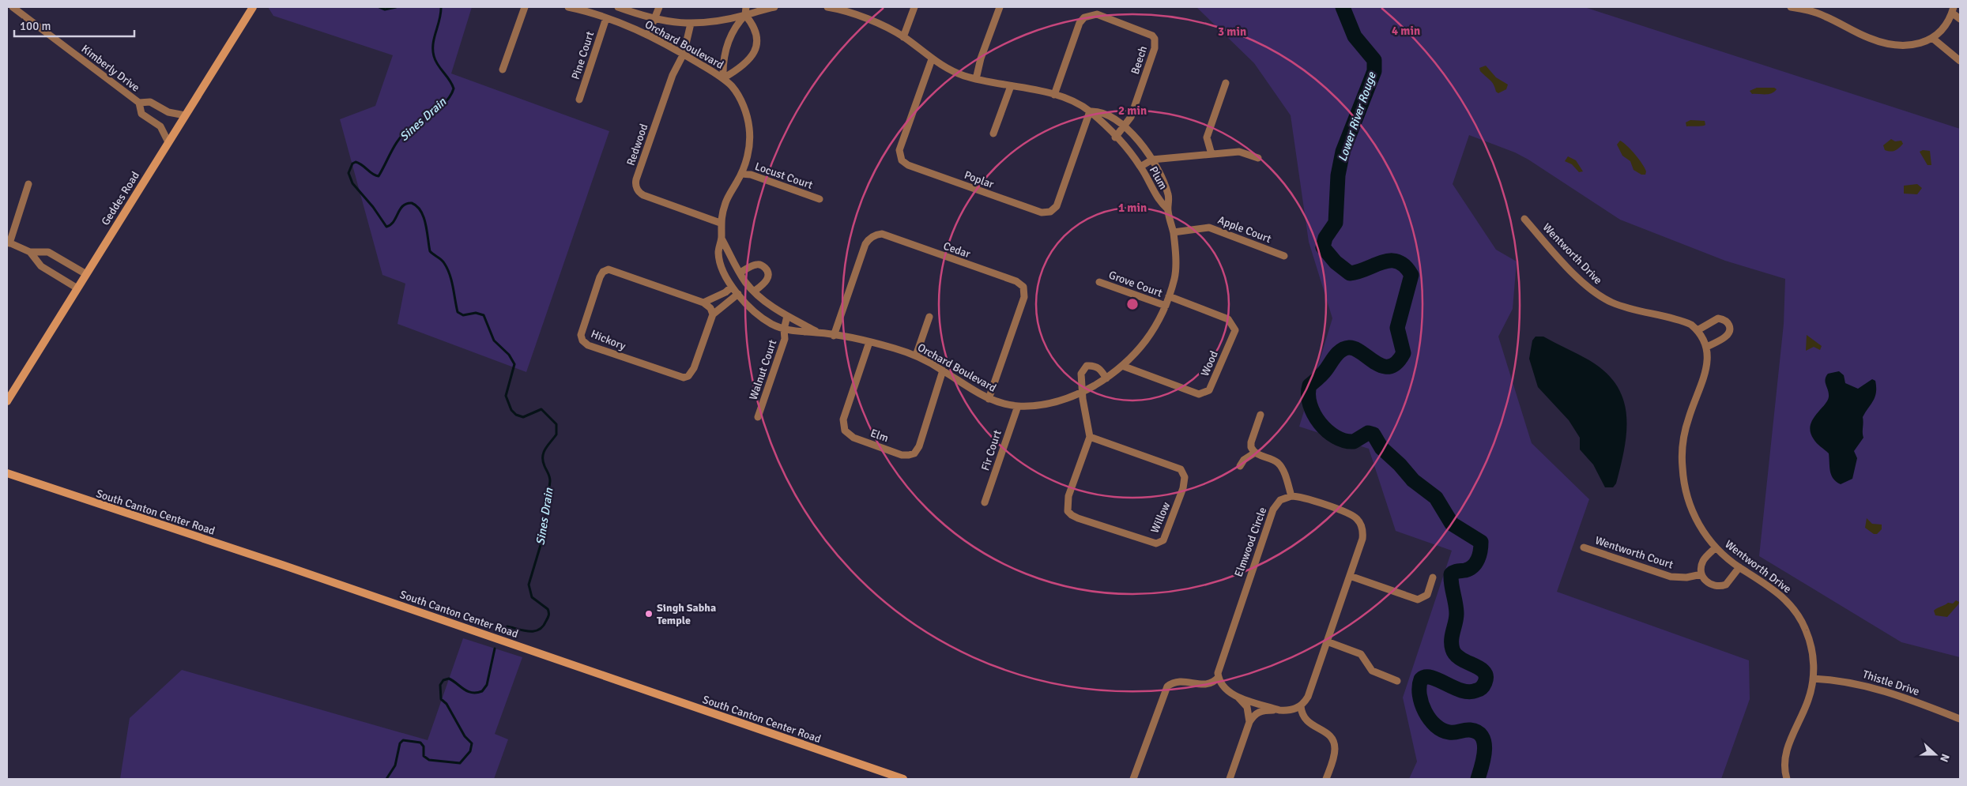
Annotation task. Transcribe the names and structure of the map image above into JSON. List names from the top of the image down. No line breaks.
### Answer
{"streets":{"main road":["Geddes Road","South Canton Center Road"],"street":["Orchard Boulevard","Pine Court","Beech","Kimberly Drive","Redwood","Locust Court","Plum","Poplar","Apple Court","Cedar","Wentworth Drive","Grove Court","Hickory","Wood","Walnut Court","Elm","Fir Court","Willow","Elmwood Circle","Wentworth Court","Thistle Drive"]},"crossings":[["Orchard Boulevard","Pine Court"],["Orchard Boulevard","Beech"],["Orchard Boulevard","Redwood"],["Orchard Boulevard","Locust Court"],["Orchard Boulevard","Plum"],["Orchard Boulevard","Poplar"],["Orchard Boulevard","Apple Court"],["Orchard Boulevard","Cedar"],["Orchard Boulevard","Grove Court"],["Orchard Boulevard","Wood"],["Orchard Boulevard","Walnut Court"],["Orchard Boulevard","Elm"],["Orchard Boulevard","Fir Court"],["Kimberly Drive","Geddes Road"],["Wentworth Drive","Wentworth Court"],["Wentworth Drive","Thistle Drive"]],"water":["Lower River Rouge","Sines Drain"],"places":["Singh Sabha Temple"],"scale_bar":"100 m","north":"right","rings":["4 min","3 min","2 min","1 min"]}
